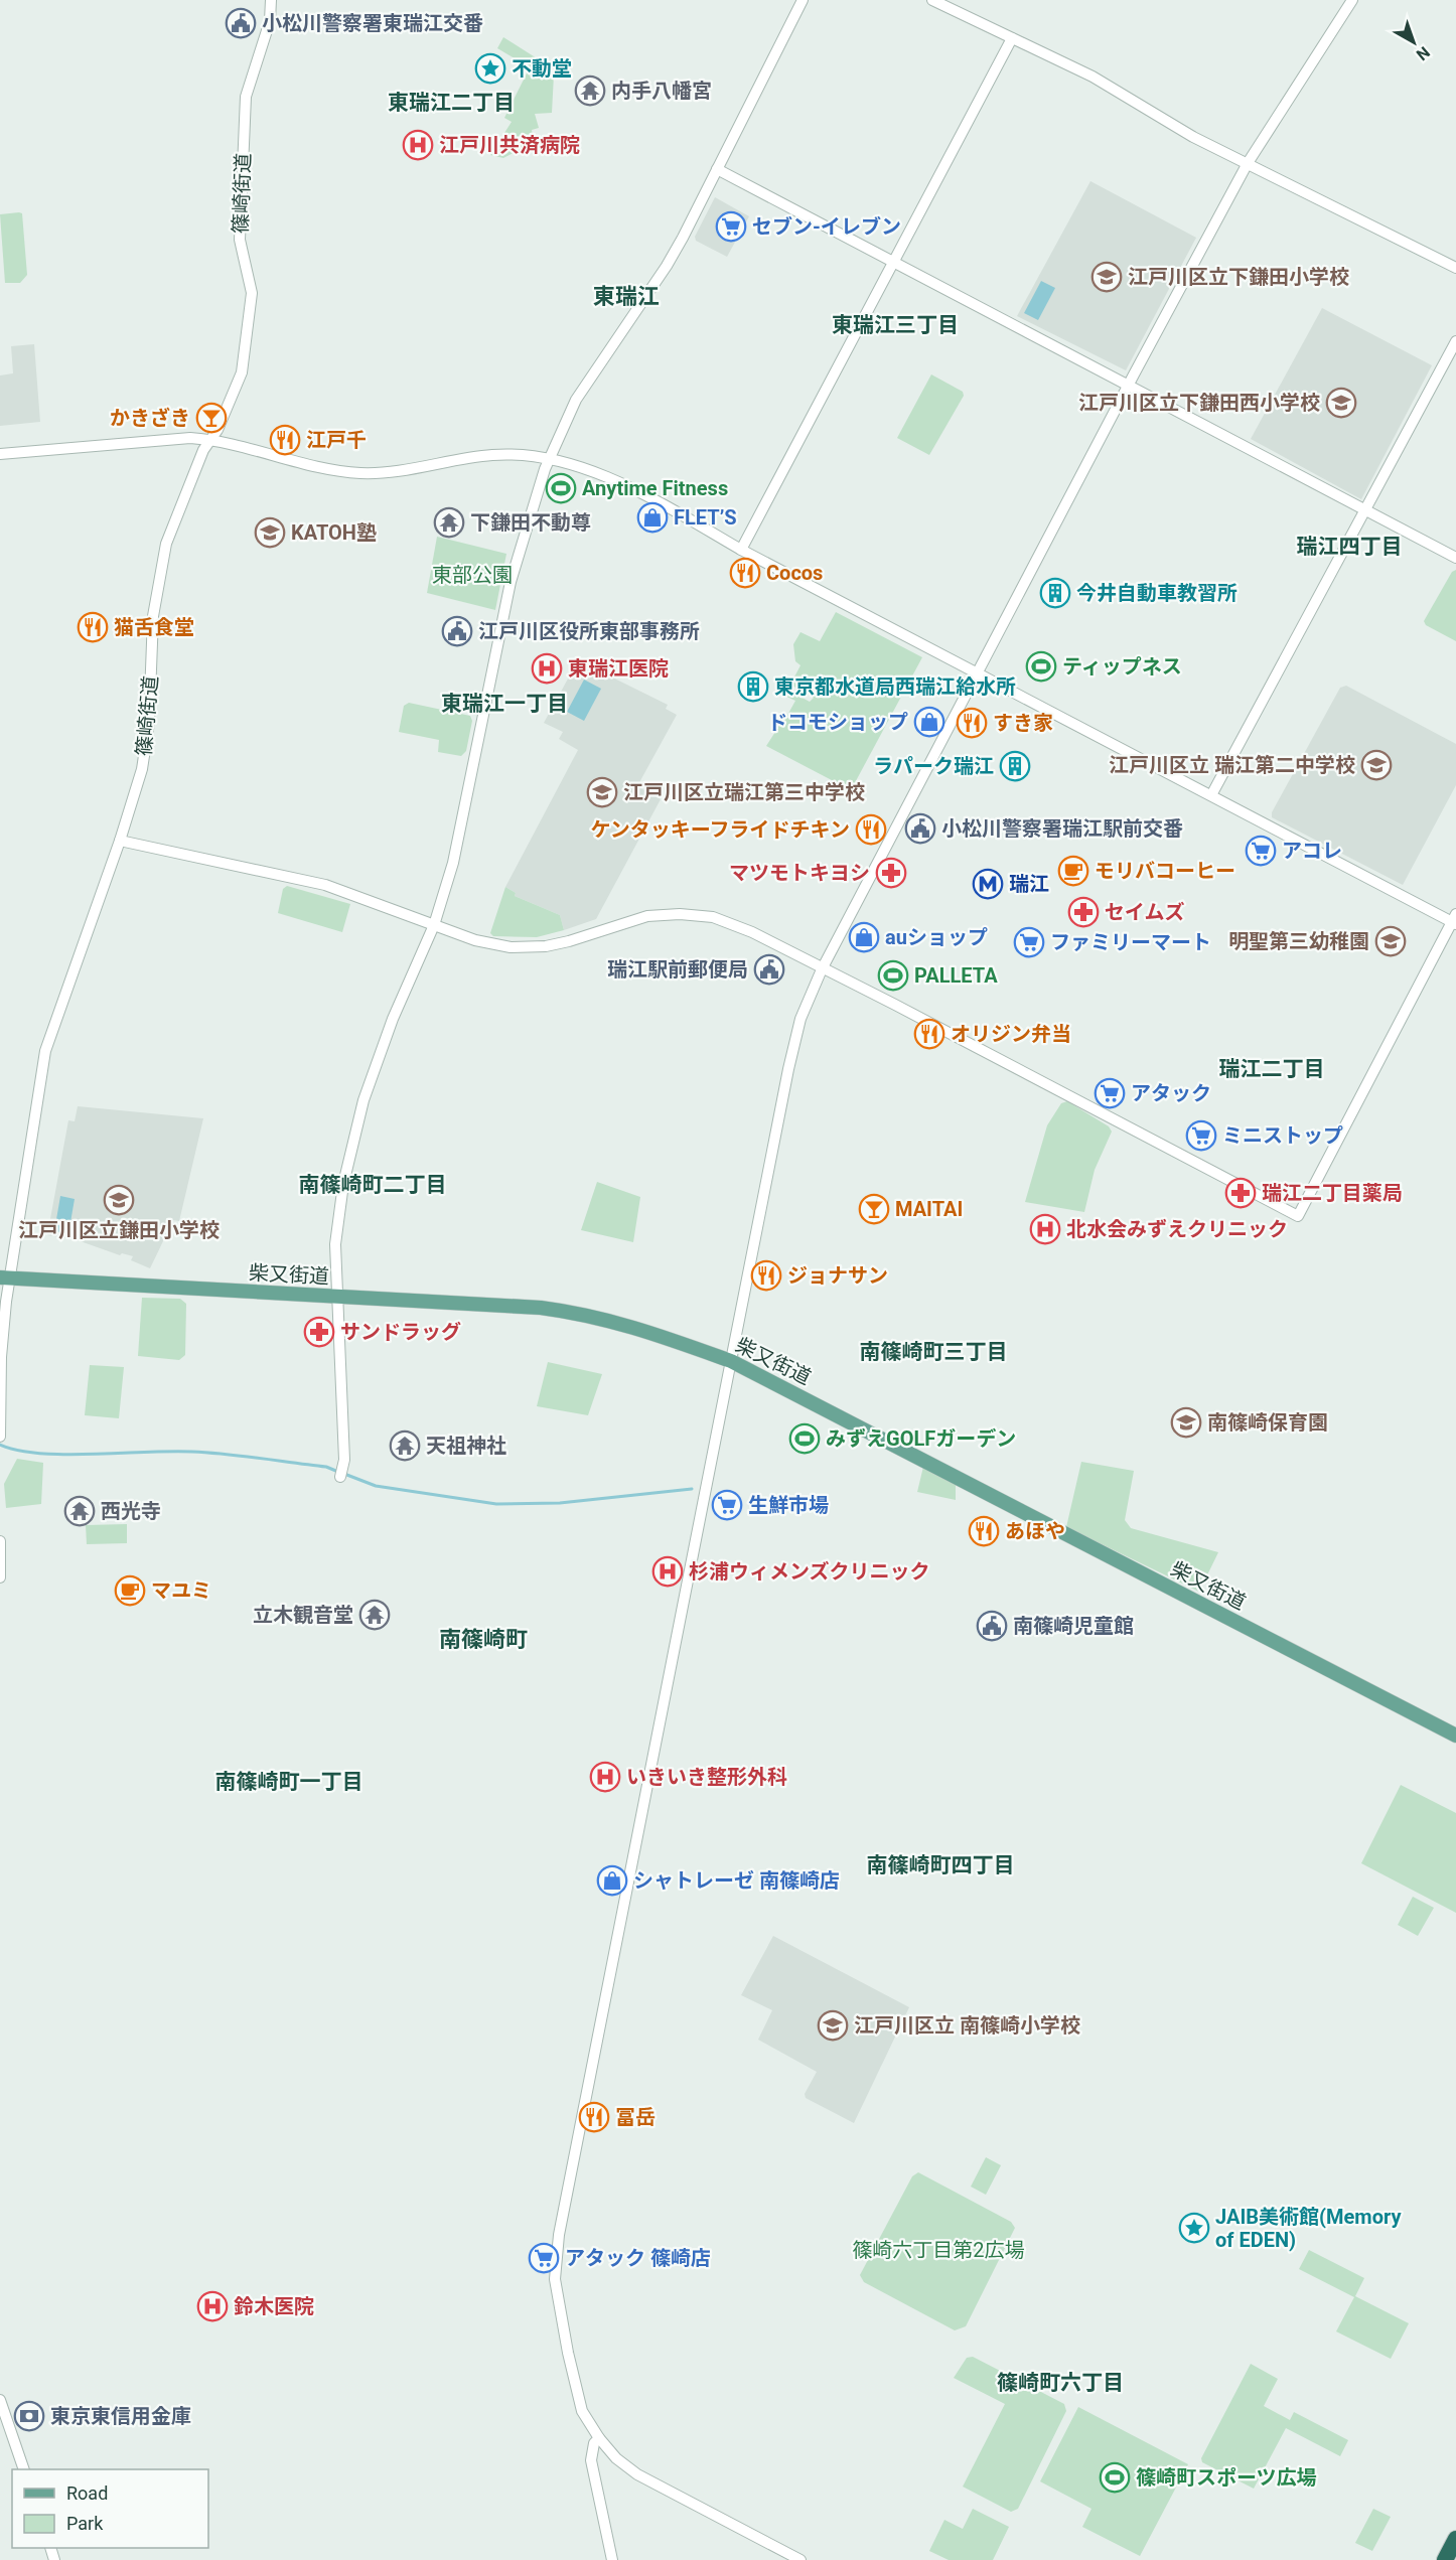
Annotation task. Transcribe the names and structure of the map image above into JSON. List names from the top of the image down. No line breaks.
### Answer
{"streets":{"main road":["柴又街道"],"street":["篠崎街道"]},"crossings":[["篠崎街道","柴又街道"]],"districts":["東瑞江二丁目","東瑞江","東瑞江三丁目","瑞江四丁目","東瑞江一丁目","瑞江二丁目","南篠崎町二丁目","南篠崎町三丁目","南篠崎町","南篠崎町一丁目","南篠崎町四丁目","篠崎町六丁目"],"parks":["東部公園","篠崎六丁目第2広場"],"places":{"public building":["小松川警察署東瑞江交番","江戸川区役所東部事務所","小松川警察署瑞江駅前交番","瑞江駅前郵便局","南篠崎児童館"],"place":["不動堂","JAIB美術館(Memory of EDEN)"],"temple":["内手八幡宮","下鎌田不動尊","天祖神社","西光寺","立木観音堂"],"hospital":["江戸川共済病院","東瑞江医院","北水会みずえクリニック","杉浦ウィメンズクリニック","いきいき整形外科","鈴木医院"],"supermarket":["セブン-イレブン","アコレ","ファミリーマート","アタック","ミニストップ","生鮮市場","アタック 篠崎店"],"school or university":["江戸川区立下鎌田小学校","江戸川区立下鎌田西小学校","KATOH塾","江戸川区立 瑞江第二中学校","江戸川区立瑞江第三中学校","明聖第三幼稚園","江戸川区立鎌田小学校","南篠崎保育園","江戸川区立 南篠崎小学校"],"bar":["かきざき","MAITAI"],"restaurant":["江戸千","Cocos","猫舌食堂","すき家","ケンタッキーフライドチキン","オリジン弁当","ジョナサン","あほや","冨岳"],"sports":["Anytime Fitness","ティップネス","PALLETA","みずえGOLFガーデン","篠崎町スポーツ広場"],"shop":["FLET’S","ドコモショップ","auショップ","シャトレーゼ 南篠崎店"],"building":["今井自動車教習所","東京都水道局西瑞江給水所","ラパーク瑞江"],"cafe":["モリバコーヒー","マユミ"],"pharmacy":["マツモトキヨシ","セイムズ","瑞江二丁目薬局","サンドラッグ"],"metro station":["瑞江"],"bank":["東京東信用金庫"]},"legend":["Road","Park"],"north":"bottom right"}
